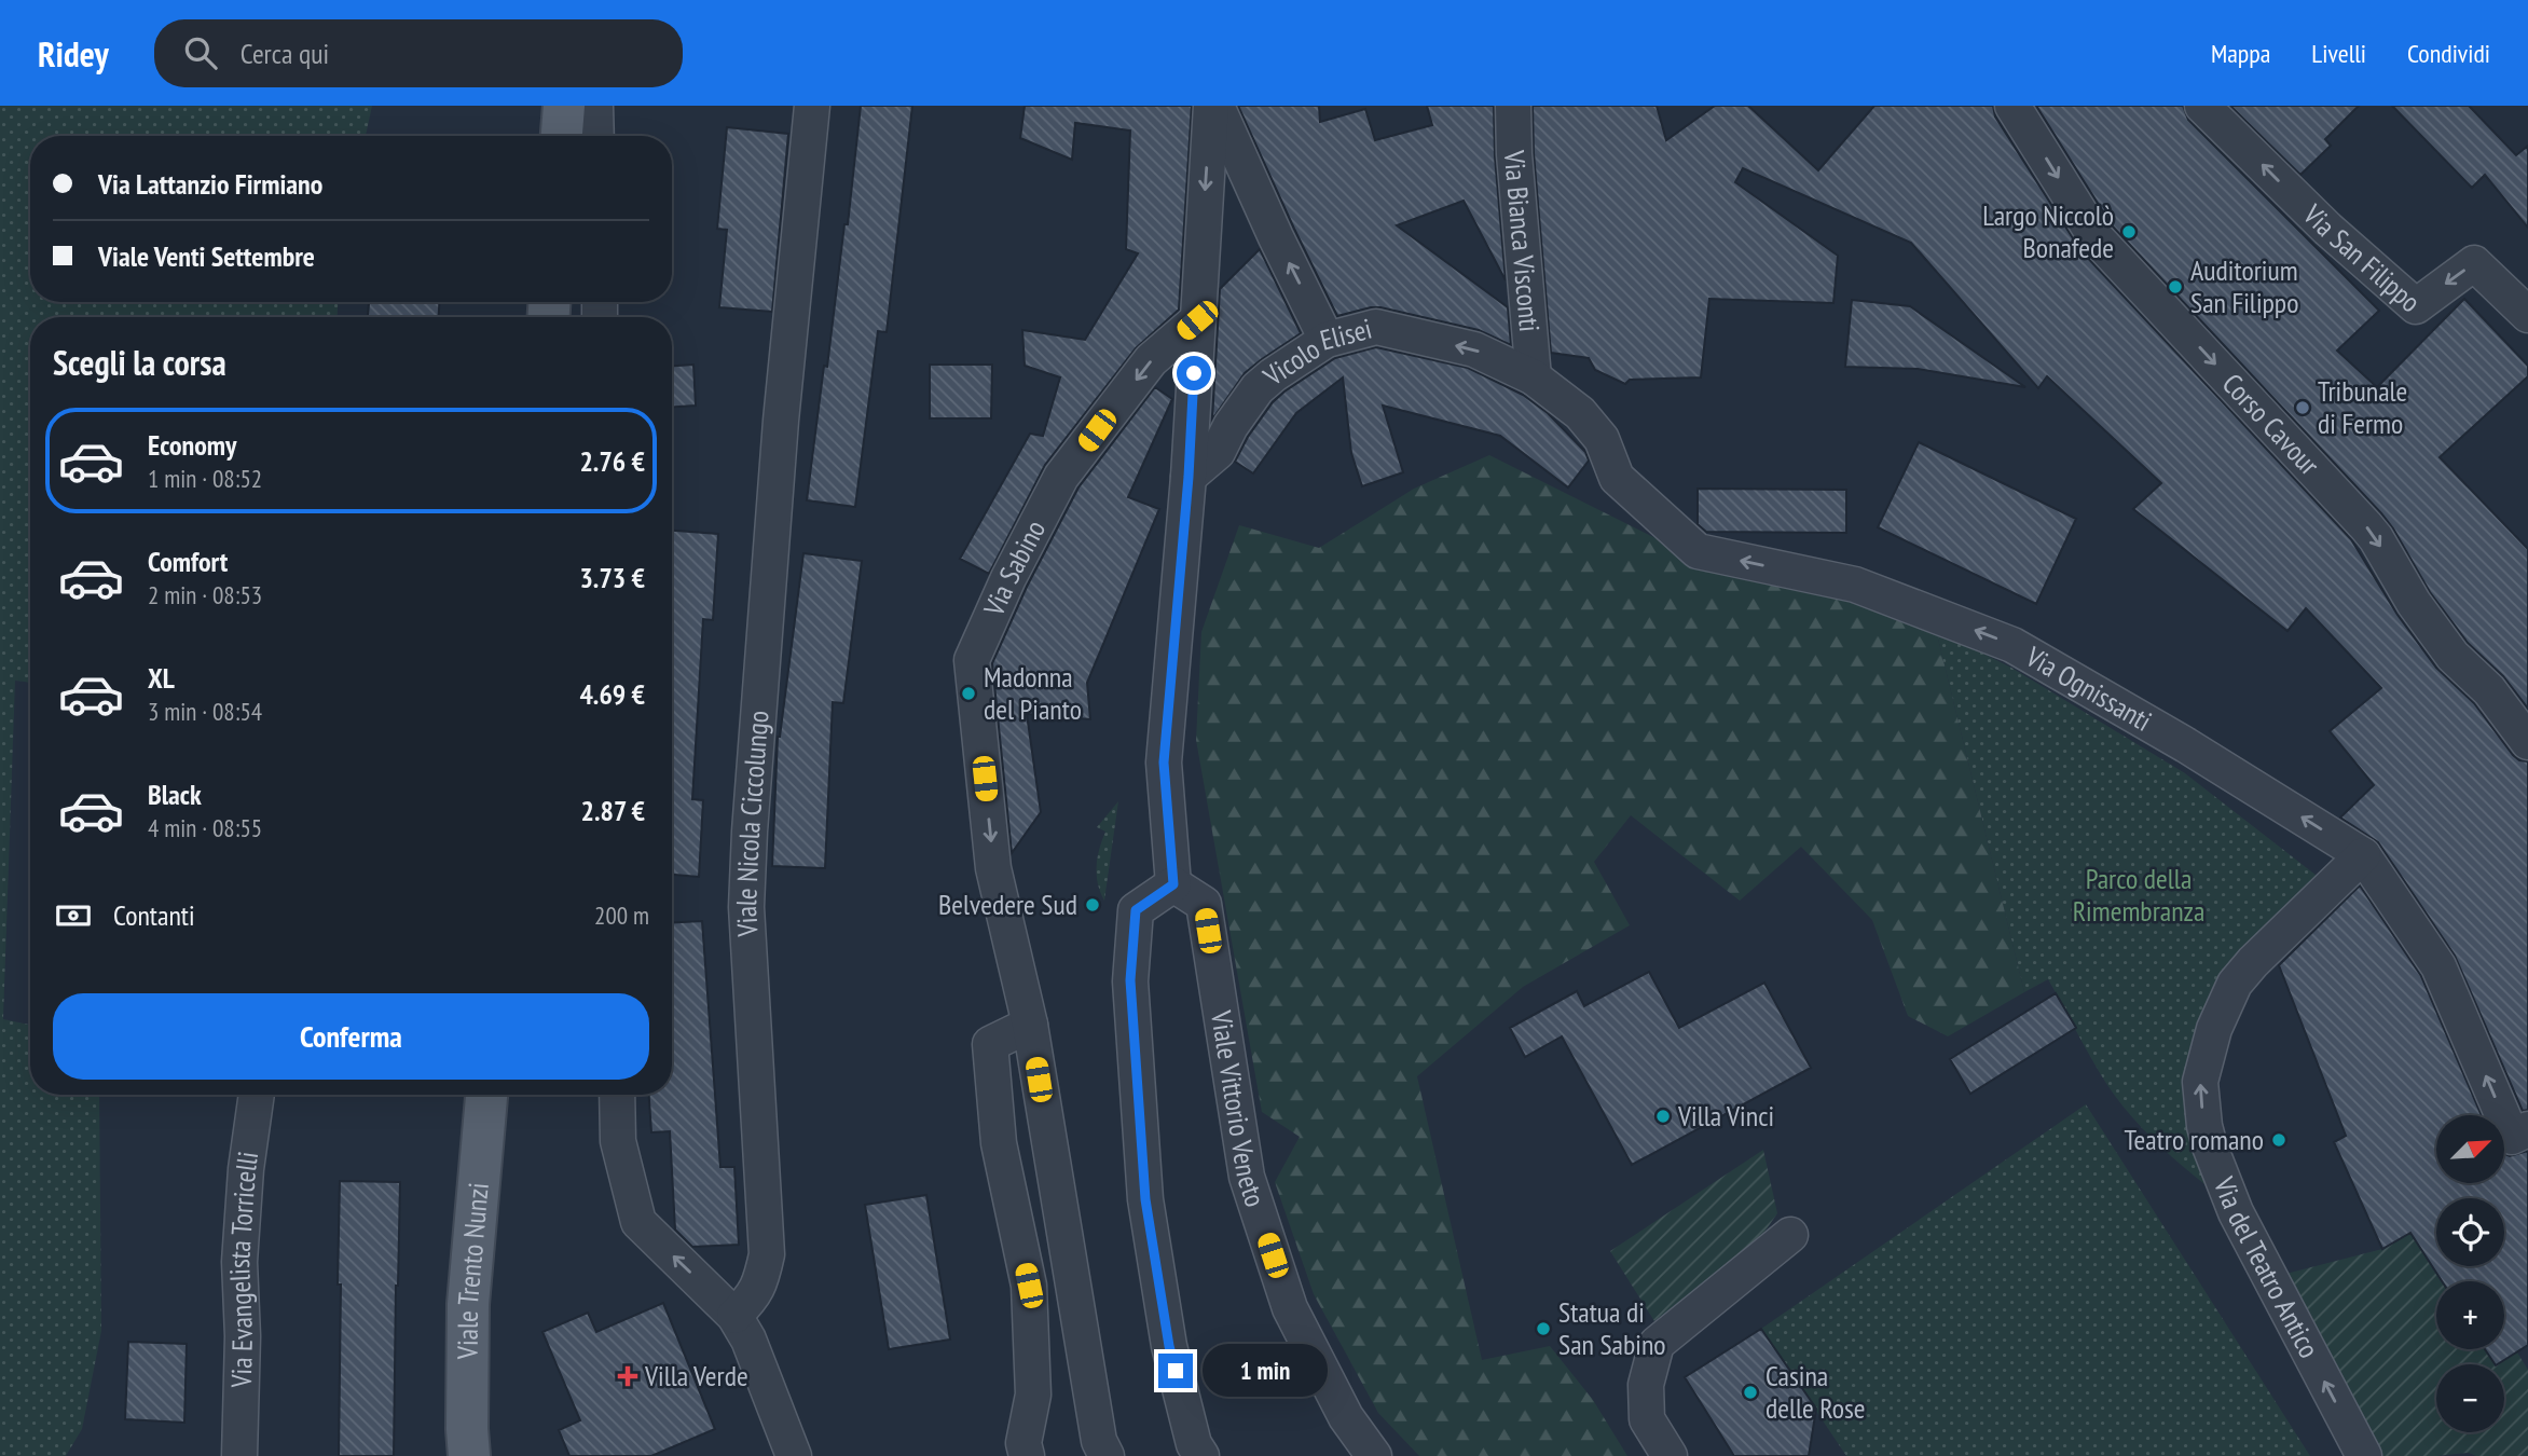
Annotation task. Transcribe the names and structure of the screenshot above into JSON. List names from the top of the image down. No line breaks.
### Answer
{"streets":{"main road":["Viale Trento Nunzi"],"street":["Via Bianca Visconti","Via San Filippo","Vicolo Elisei","Corso Cavour","Via Sabino","Via Ognissanti","Viale Nicola Ciccolungo","Viale Vittorio Veneto","Via del Teatro Antico","Via Evangelista Torricelli"]},"crossings":[["Via Bianca Visconti","Vicolo Elisei"],["Via Bianca Visconti","Via Ognissanti"],["Vicolo Elisei","Via Ognissanti"],["Via Ognissanti","Via del Teatro Antico"]],"one_way":["Via San Filippo","Vicolo Elisei","Corso Cavour","Via Ognissanti","Via del Teatro Antico"],"parks":["Parco della Rimembranza"],"places":{"other":["Largo Niccolò Bonafede","Auditorium San Filippo","Tribunale di Fermo","Madonna del Pianto","Belvedere Sud","Villa Vinci","Teatro romano","Statua di San Sabino","Casina delle Rose"],"health":["Villa Verde"]},"north":"top right","page":{"header":"Ridey","search":"Cerca qui","nav":["Mappa","Livelli","Condividi"],"banner":["Via Lattanzio Firmiano","Viale Venti Settembre"],"heading":"Scegli la corsa","list":[{"name":"Economy","note":"1 min · 08:52","value":"2.76 €"},{"name":"Comfort","note":"2 min · 08:53","value":"3.73 €"},{"name":"XL","note":"3 min · 08:54","value":"4.69 €"},{"name":"Black","note":"4 min · 08:55","value":"2.87 €"}],"pay":["Contanti","200 m"],"buttons":"Conferma","map_buttons":["+","−"],"bubble":"1 min"}}
